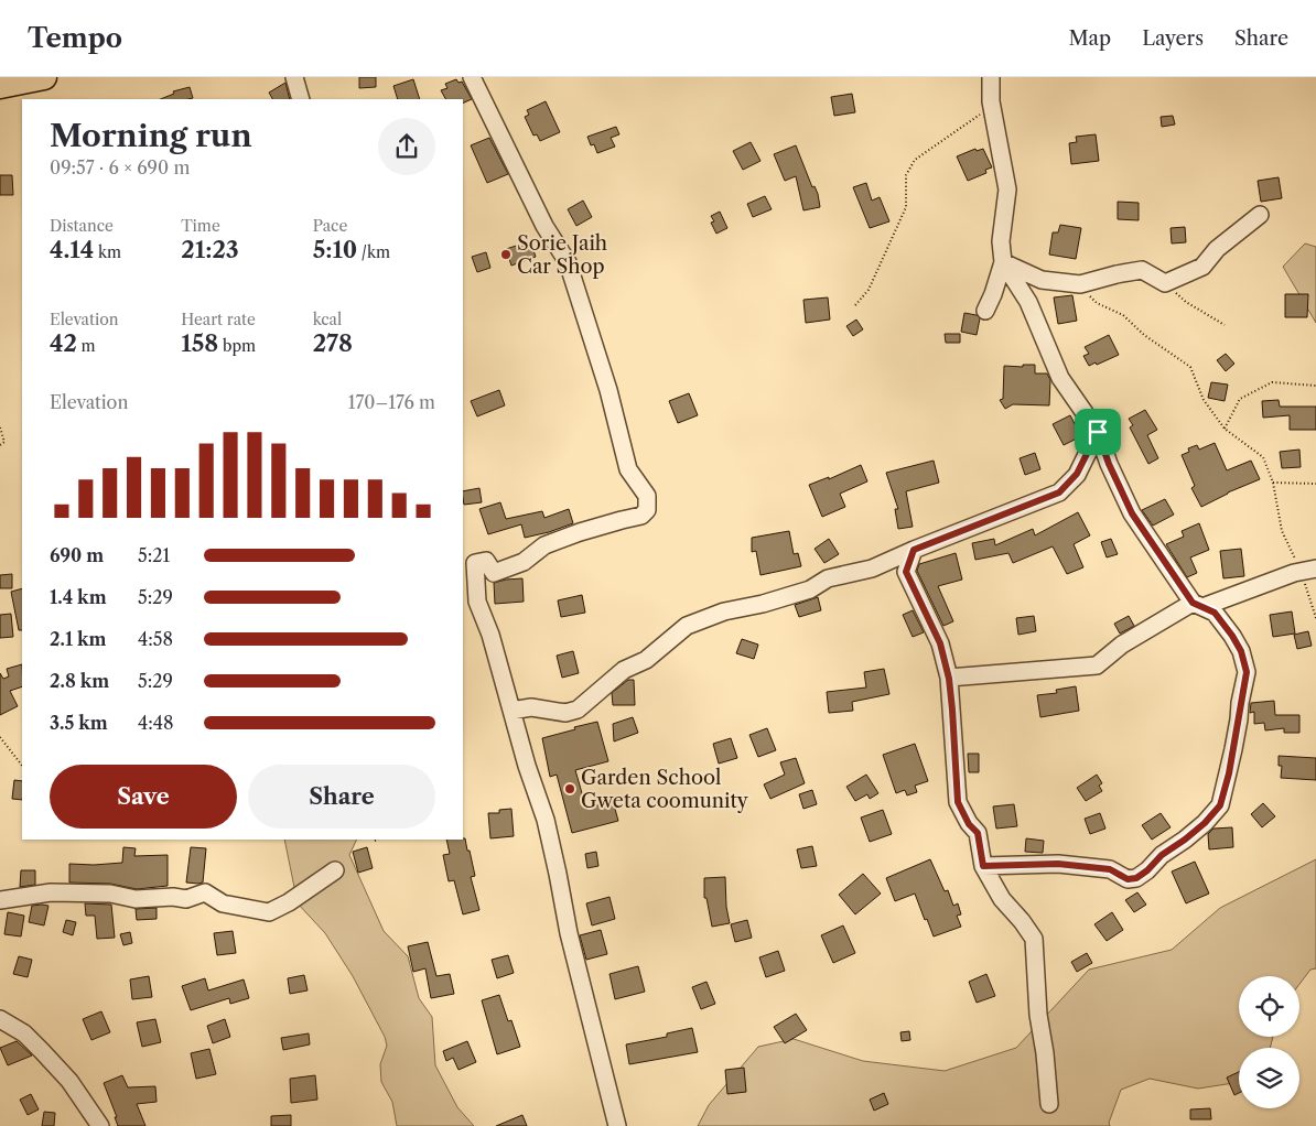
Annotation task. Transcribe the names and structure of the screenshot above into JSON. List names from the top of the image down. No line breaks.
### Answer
{"places":["Sorie Jaih Car Shop","Garden School Gweta coomunity"],"page":{"header":"Tempo","nav":["Map","Layers","Share"],"heading":["Morning run","09:57 · 6 × 690 m"],"stats":[["Distance","4.14 km"],["Time","21:23"],["Pace","5:10 /km"],["Elevation","42 m"],["Heart rate","158 bpm"],["kcal","278"]],"chart":["Elevation","170–176 m"],"list":[{"name":"690 m","note":"5:21"},{"name":"1.4 km","note":"5:29"},{"name":"2.1 km","note":"4:58"},{"name":"2.8 km","note":"5:29"},{"name":"3.5 km","note":"4:48"}],"buttons":["Save","Share"]}}
